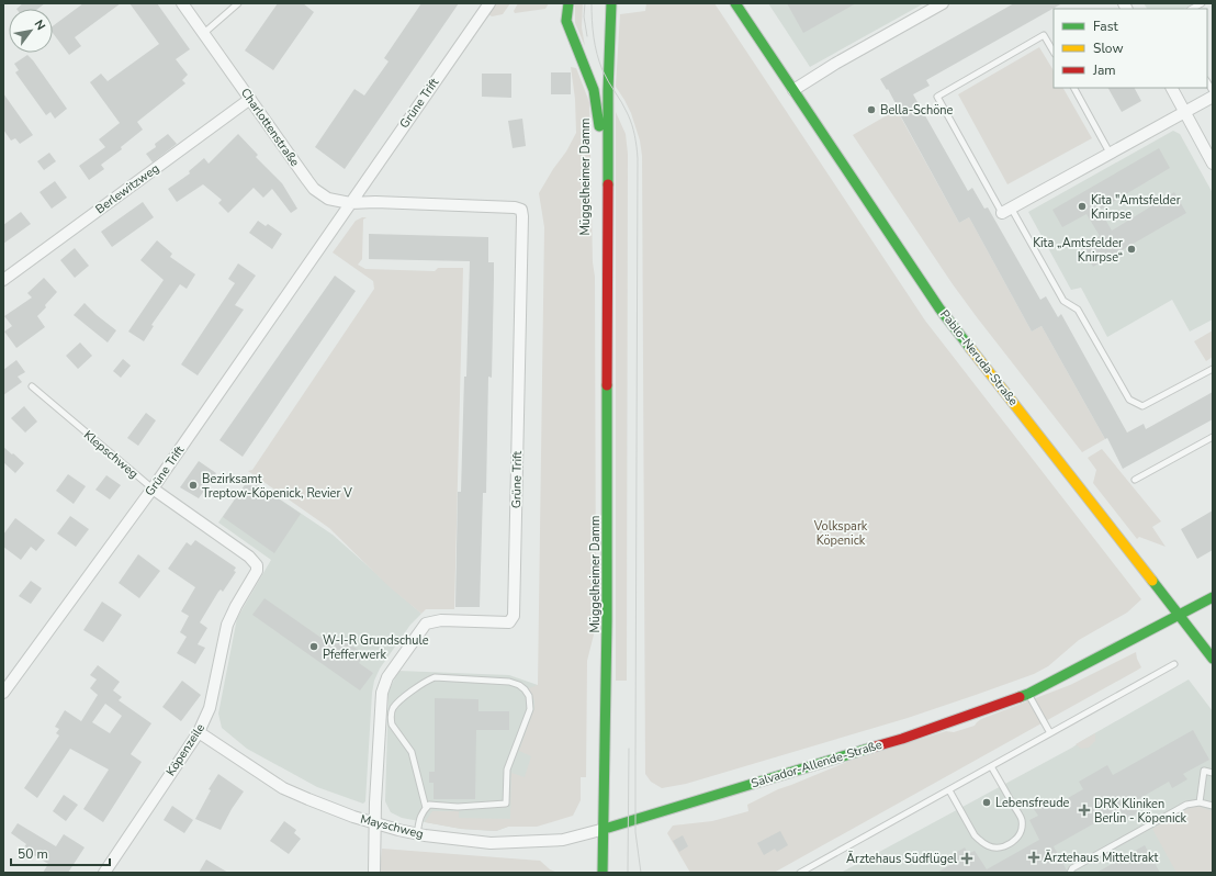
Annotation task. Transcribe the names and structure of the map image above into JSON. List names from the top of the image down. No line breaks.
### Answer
{"streets":{"main road":["Müggelheimer Damm","Pablo-Neruda-Straße","Salvador-Allende-Straße"],"street":["Grüne Trift","Charlottenstraße","Berlewitzweg","Klepschweg","Köpenzeile","Mayschweg"]},"crossings":[["Grüne Trift","Charlottenstraße"],["Grüne Trift","Klepschweg"],["Grüne Trift","Mayschweg"],["Charlottenstraße","Berlewitzweg"],["Müggelheimer Damm","Salvador-Allende-Straße"],["Müggelheimer Damm","Mayschweg"],["Pablo-Neruda-Straße","Salvador-Allende-Straße"],["Klepschweg","Köpenzeile"],["Köpenzeile","Mayschweg"],["Salvador-Allende-Straße","Mayschweg"]],"parks":["Volkspark Köpenick"],"places":{"other":["Bella-Schöne","Kita \"Amtsfelder Knirpse","Kita „Amtsfelder Knirpse“","Bezirksamt Treptow-Köpenick, Revier V","W-I-R Grundschule Pfefferwerk","Lebensfreude"],"health":["DRK Kliniken Berlin - Köpenick","Ärztehaus Mitteltrakt","Ärztehaus Südflügel"]},"legend":["Fast","Slow","Jam"],"scale_bar":"50 m","north":"top right"}
